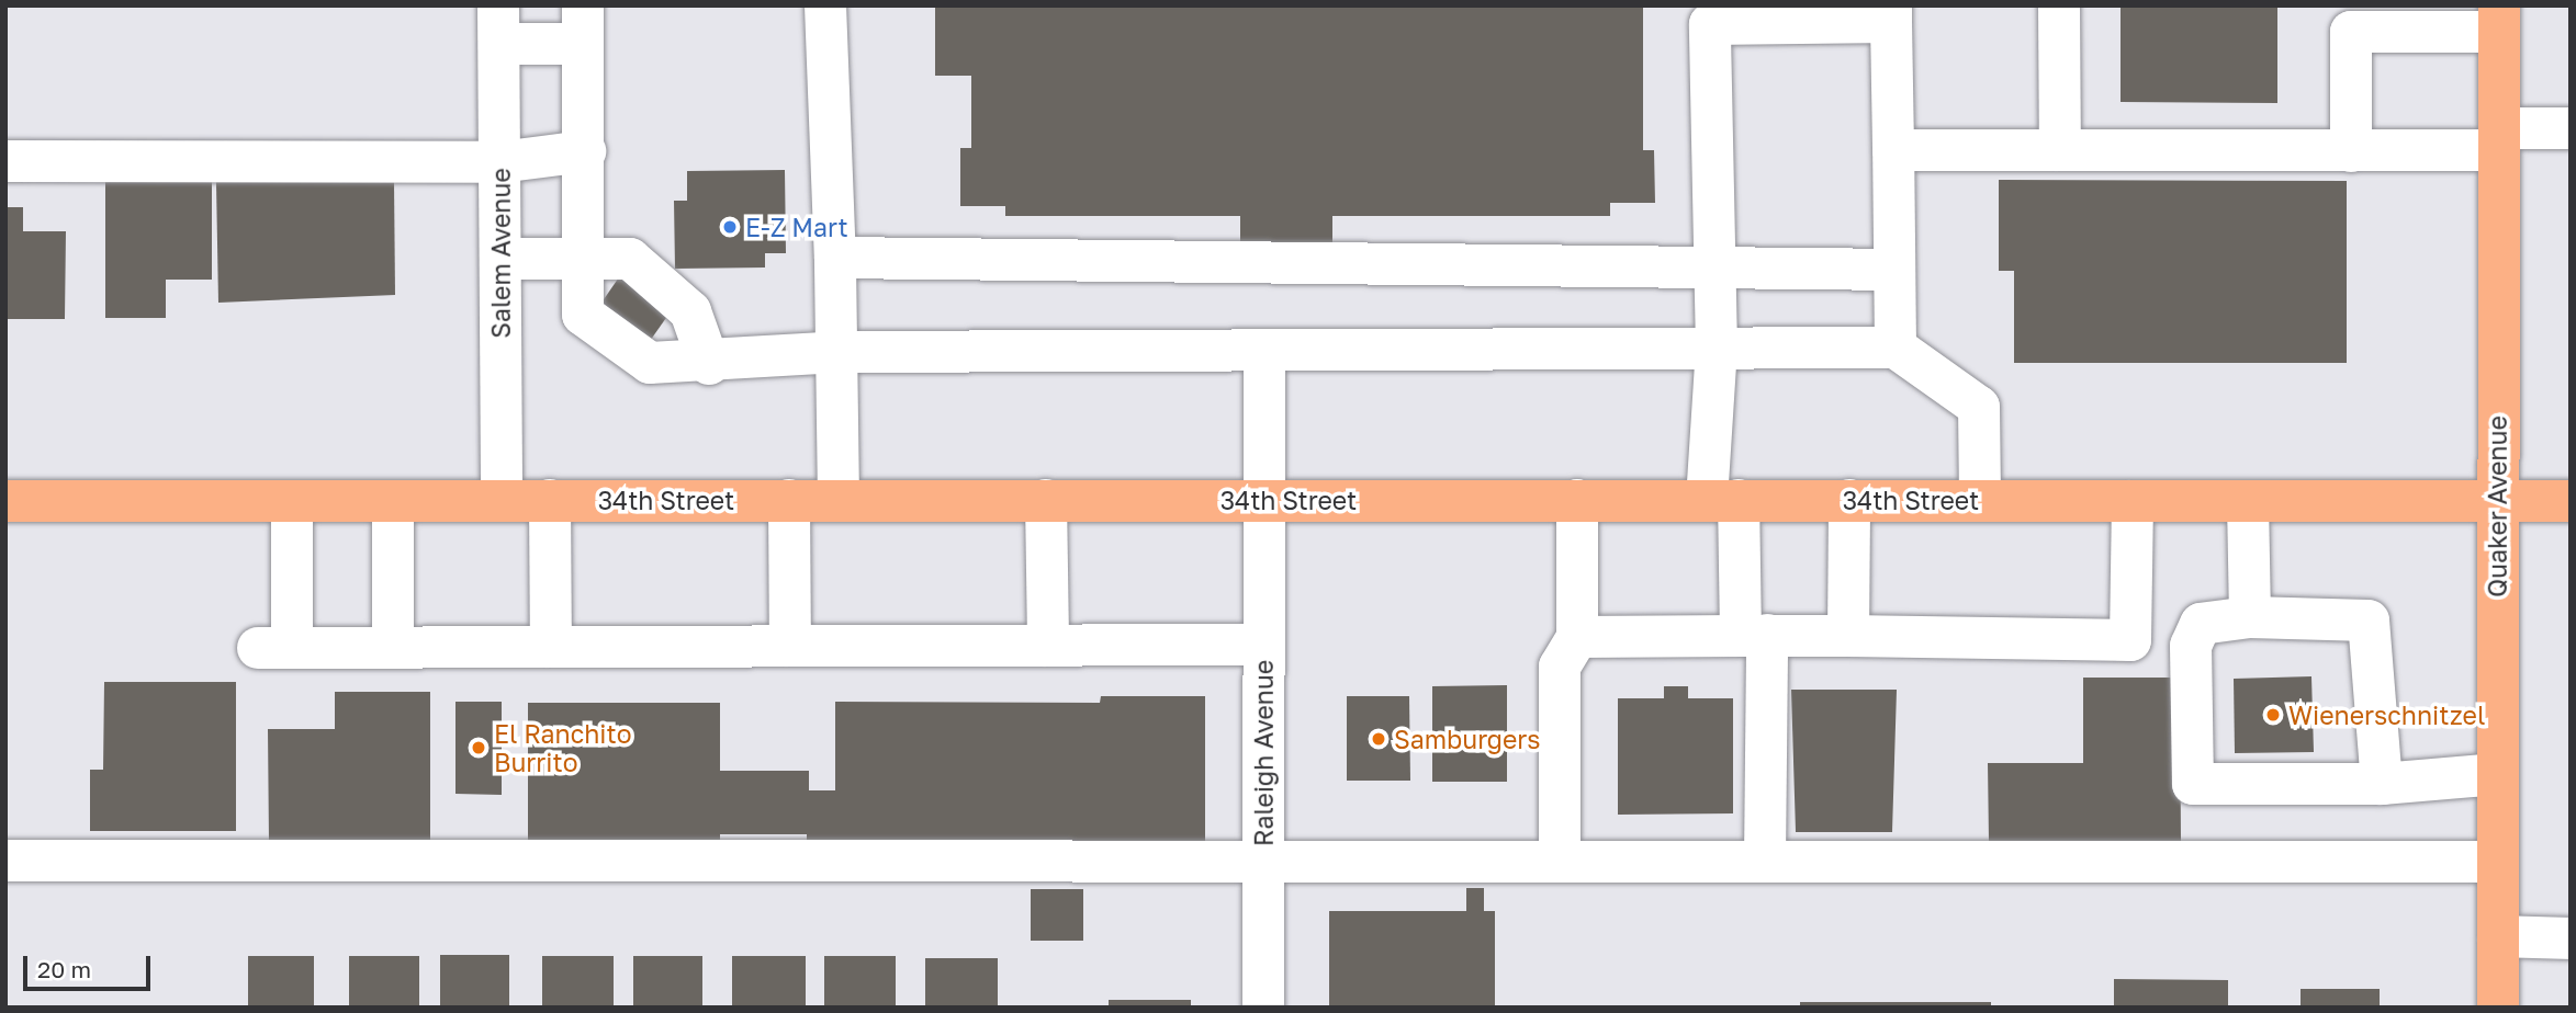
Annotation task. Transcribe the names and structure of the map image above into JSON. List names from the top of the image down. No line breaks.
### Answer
{"streets":{"main road":["34th Street","Quaker Avenue"],"street":["Salem Avenue","Raleigh Avenue"]},"crossings":[["Salem Avenue","34th Street"],["34th Street","Quaker Avenue"],["34th Street","Raleigh Avenue"]],"places":["E-Z Mart","Wienerschnitzel","Samburgers","El Ranchito Burrito"],"scale_bar":"20 m"}
